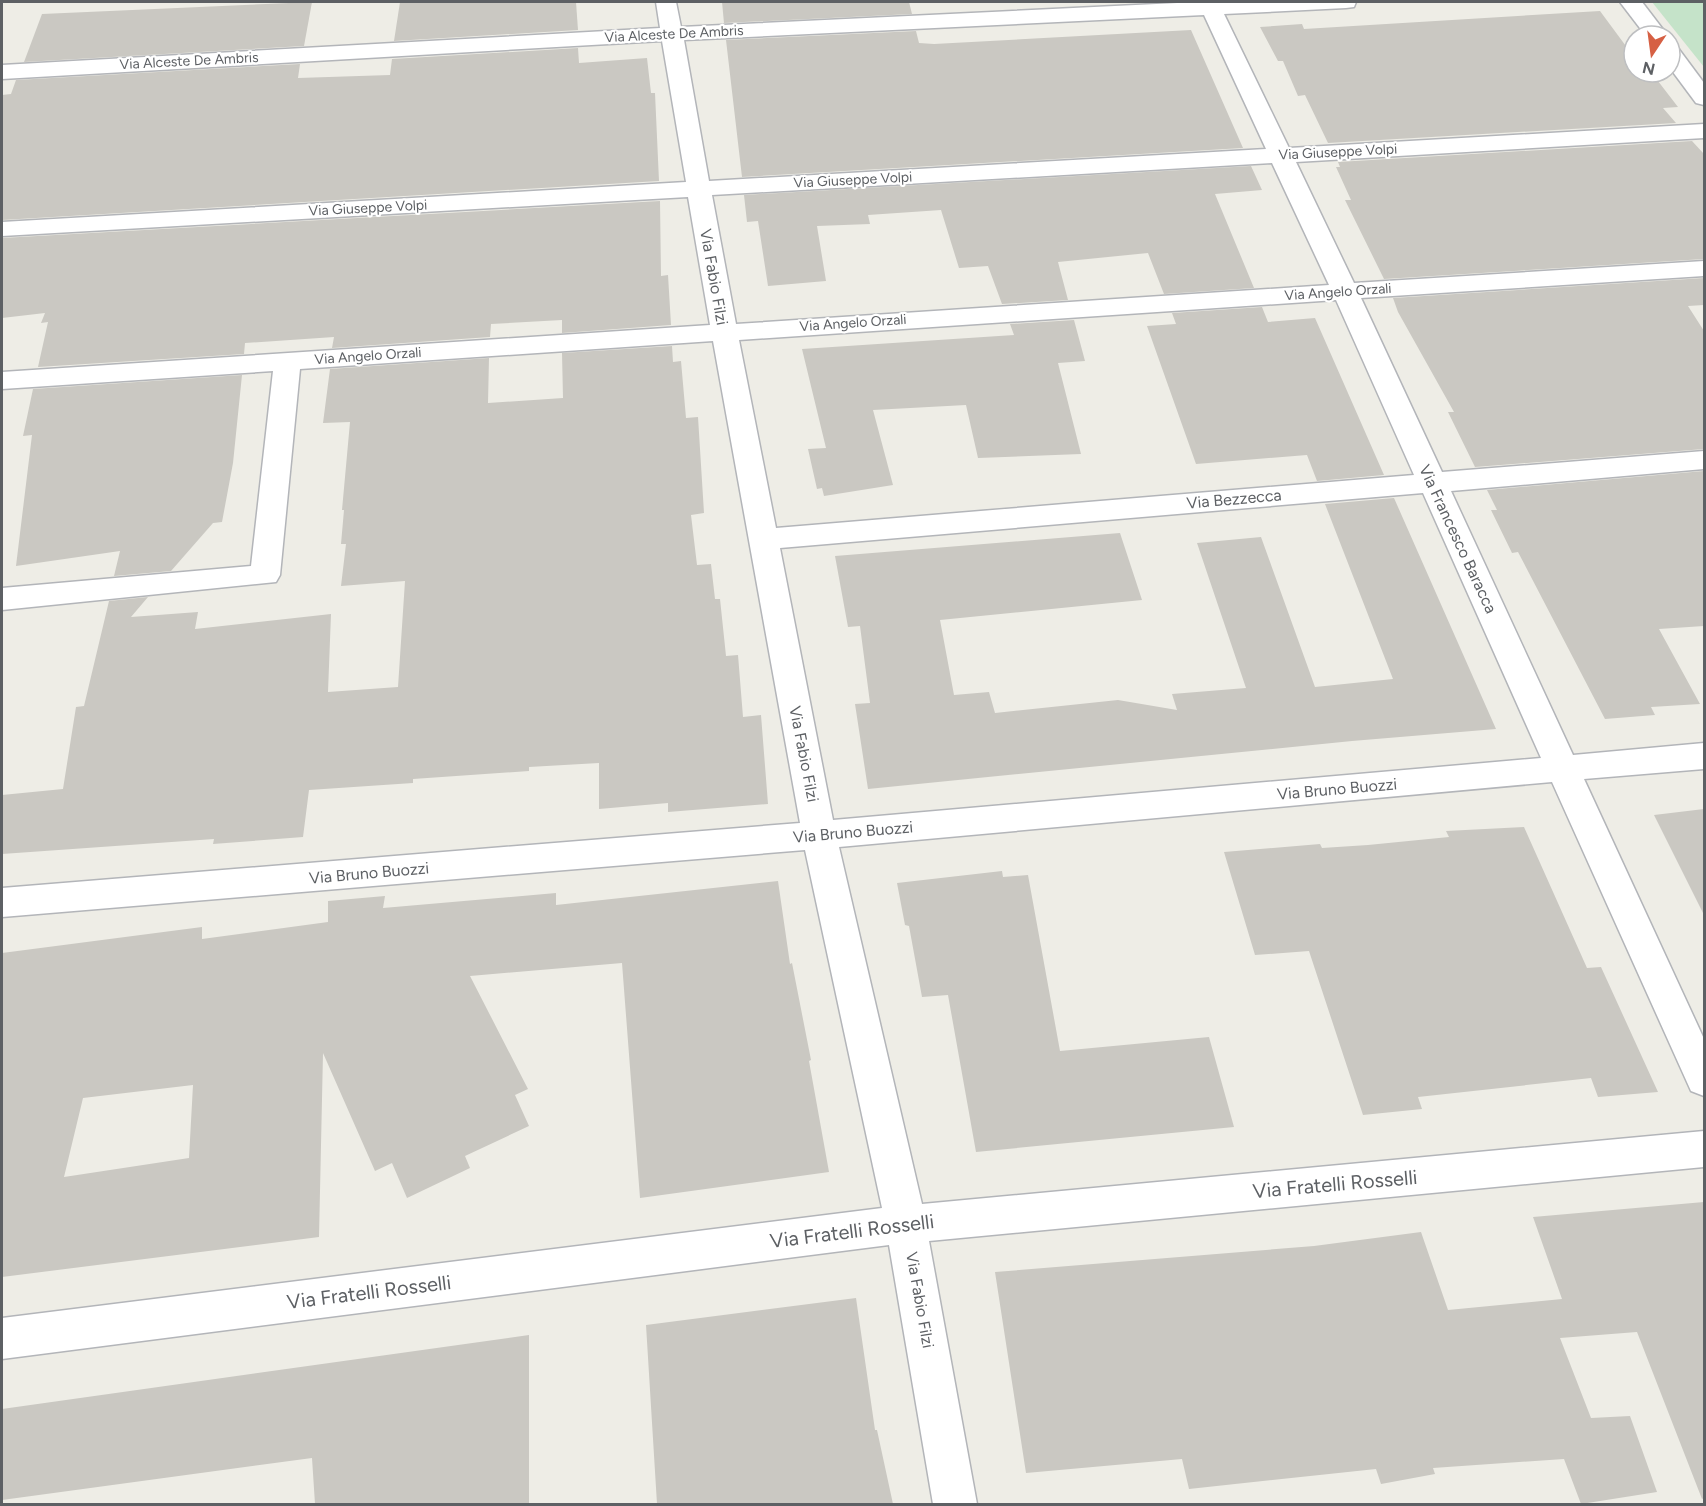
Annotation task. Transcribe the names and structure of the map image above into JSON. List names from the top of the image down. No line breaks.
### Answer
{"streets":{"street":["Via Alceste De Ambris","Via Giuseppe Volpi","Via Fabio Filzi","Via Angelo Orzali","Via Bezzecca","Via Francesco Baracca","Via Bruno Buozzi","Via Fratelli Rosselli"]},"crossings":[["Via Alceste De Ambris","Via Fabio Filzi"],["Via Alceste De Ambris","Via Francesco Baracca"],["Via Giuseppe Volpi","Via Fabio Filzi"],["Via Giuseppe Volpi","Via Francesco Baracca"],["Via Fabio Filzi","Via Angelo Orzali"],["Via Fabio Filzi","Via Bezzecca"],["Via Fabio Filzi","Via Bruno Buozzi"],["Via Fabio Filzi","Via Fratelli Rosselli"],["Via Angelo Orzali","Via Francesco Baracca"],["Via Bezzecca","Via Francesco Baracca"],["Via Francesco Baracca","Via Bruno Buozzi"]],"north":"bottom"}
